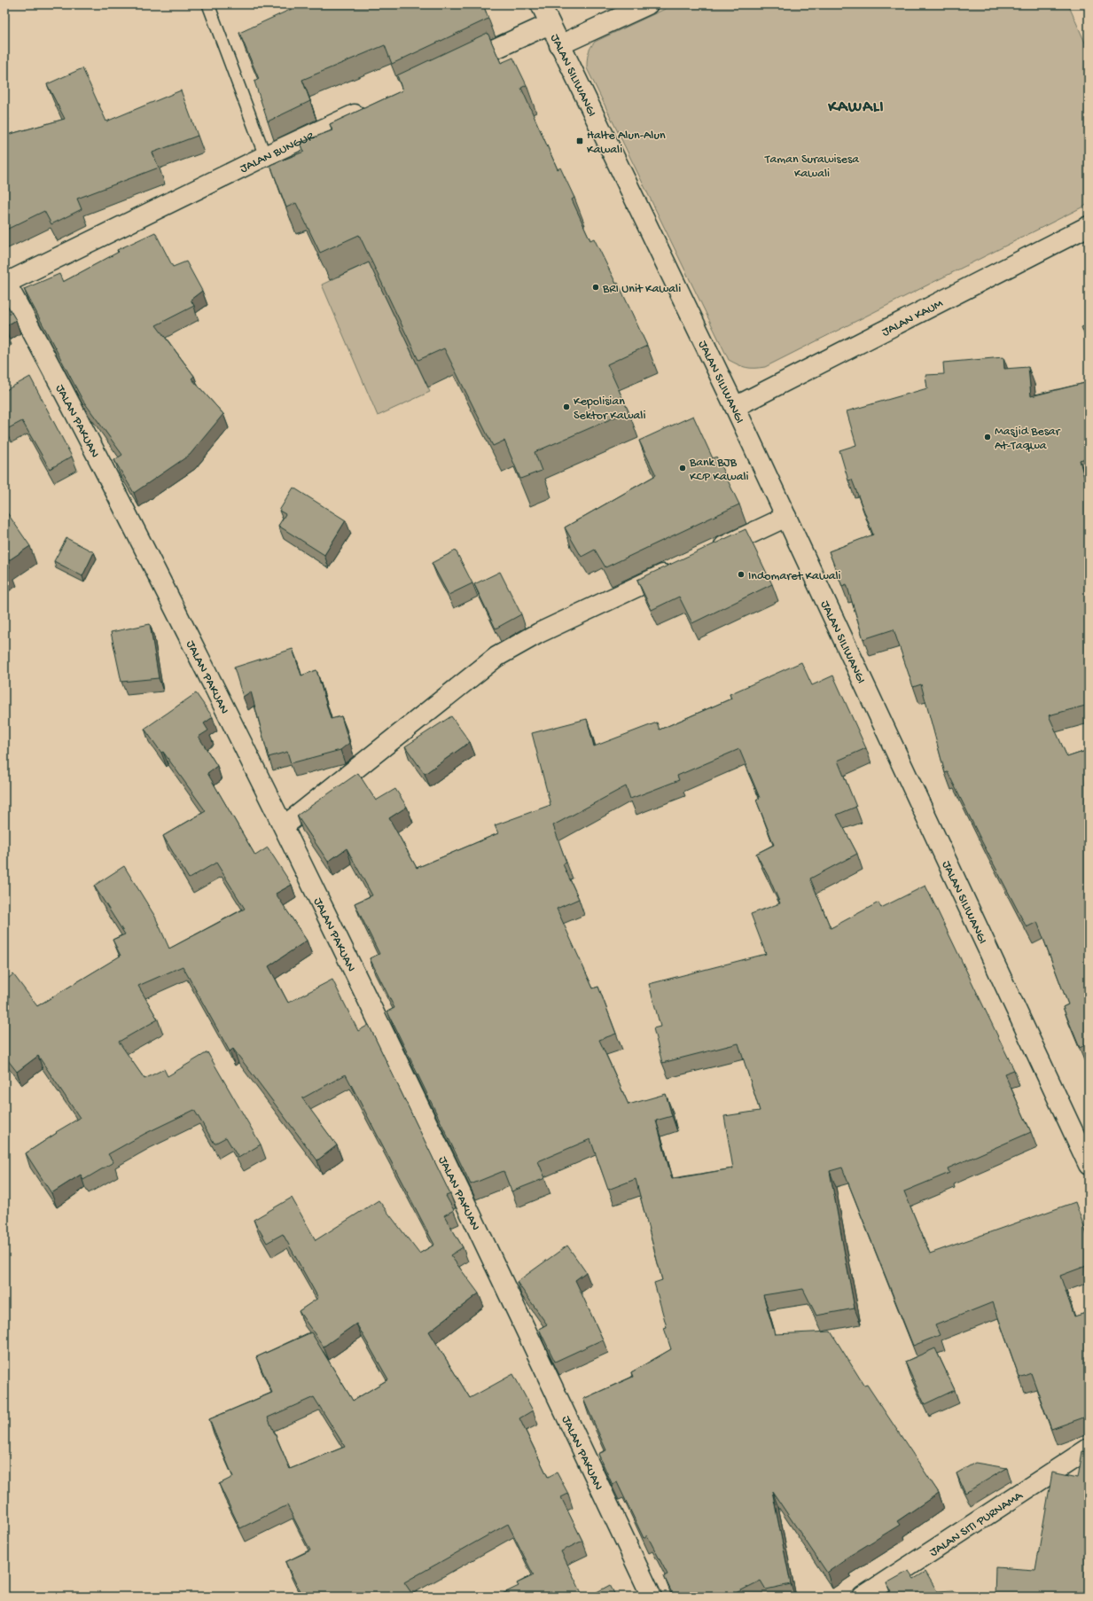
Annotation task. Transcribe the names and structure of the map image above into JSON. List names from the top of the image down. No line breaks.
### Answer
{"streets":{"main road":["JALAN SILIWANGI","JALAN BUNGUR","JALAN KAUM","JALAN PAKUAN","JALAN SITI PURNAMA"]},"crossings":[["JALAN SILIWANGI","JALAN KAUM"],["JALAN BUNGUR","JALAN PAKUAN"]],"districts":["KAWALI"],"parks":["Taman Surawisesa Kawali"],"places":{"transit":["Halte Alun-Alun Kawali"],"other":["BRI Unit Kawali","Kepolisian Sektor Kawali","Masjid Besar At-Taqwa","Bank BJB KCP Kawali","Indomaret Kawali"]}}
